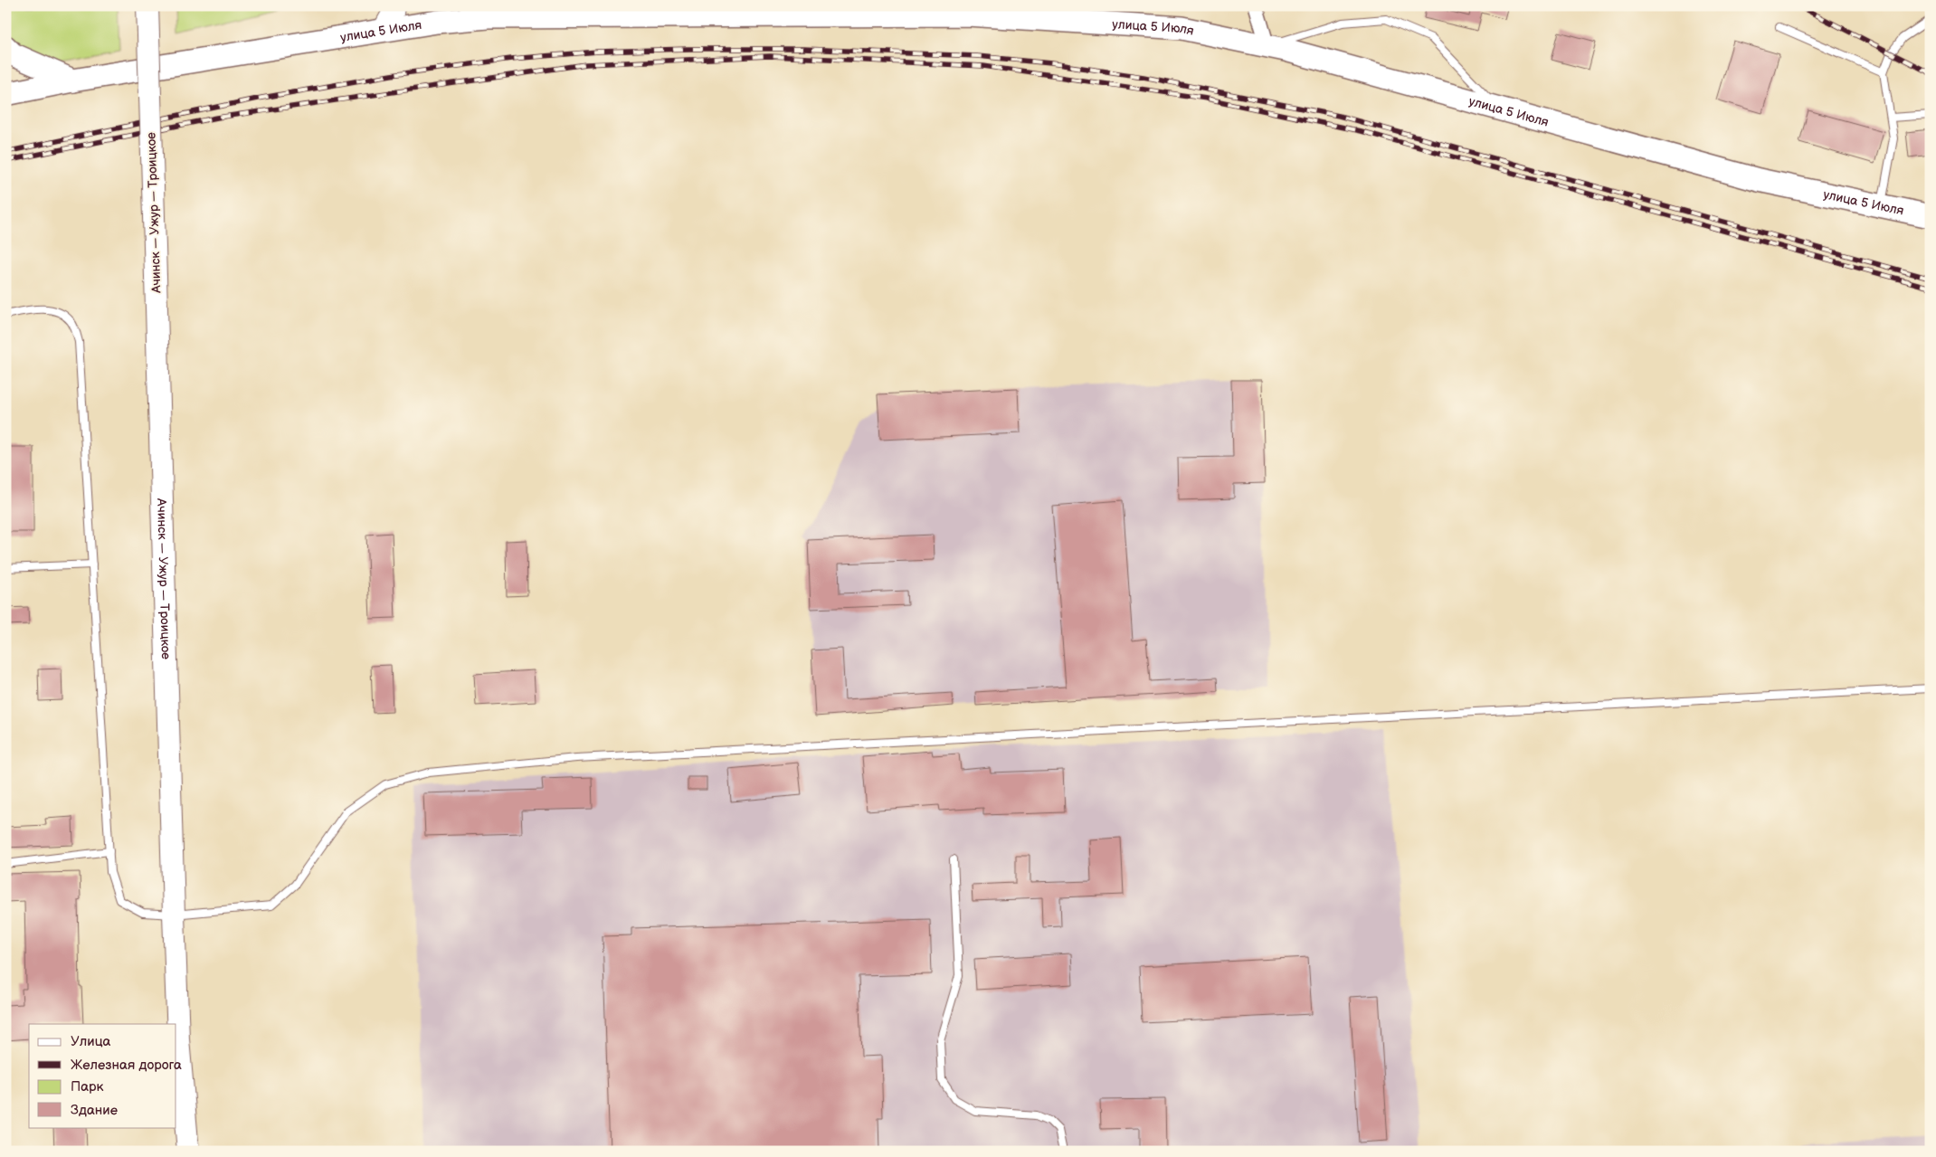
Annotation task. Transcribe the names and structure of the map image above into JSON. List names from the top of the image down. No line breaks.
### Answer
{"streets":{"highway":["улица 5 Июля"],"main road":["Ачинск — Ужур — Троицкое"]},"legend":["Улица","Железная дорога","Парк","Здание"]}
